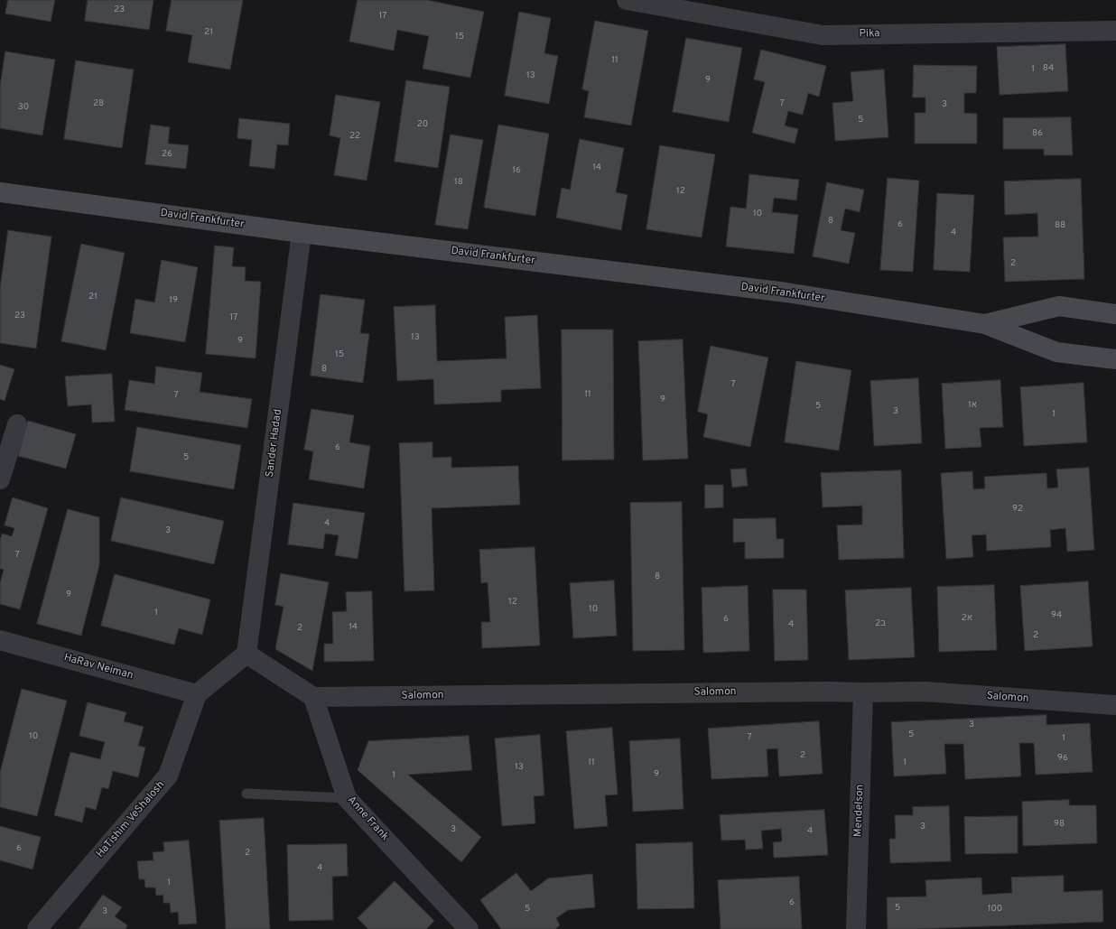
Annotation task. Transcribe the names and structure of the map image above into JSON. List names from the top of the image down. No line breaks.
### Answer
{"streets":{"street":["Pika","David Frankfurter","Sander Hadad","HaRav Neiman","Salomon","Mendelson","Anne Frank","HaTishim VeShalosh"]},"crossings":[["David Frankfurter","Sander Hadad"],["HaRav Neiman","HaTishim VeShalosh"],["Salomon","Mendelson"],["Salomon","Anne Frank"]],"house_numbers":["23","17","21","15","11","84","1","13","9","28","7","3","30","5","20","86","22","26","14","16","18","12","10","8","6","88","4","2","21","19","23","17","13","9","15","8","7","11","7","9","1א","5","3","1","6","5","92","4","3","7","8","9","12","10","1","94","2א","6","2ב","4","14","2","2","3","5","10","7","1","2","96","11","1","13","9","1","98","3","3","4","6","2","4","1","6","5","5","100","3"]}
